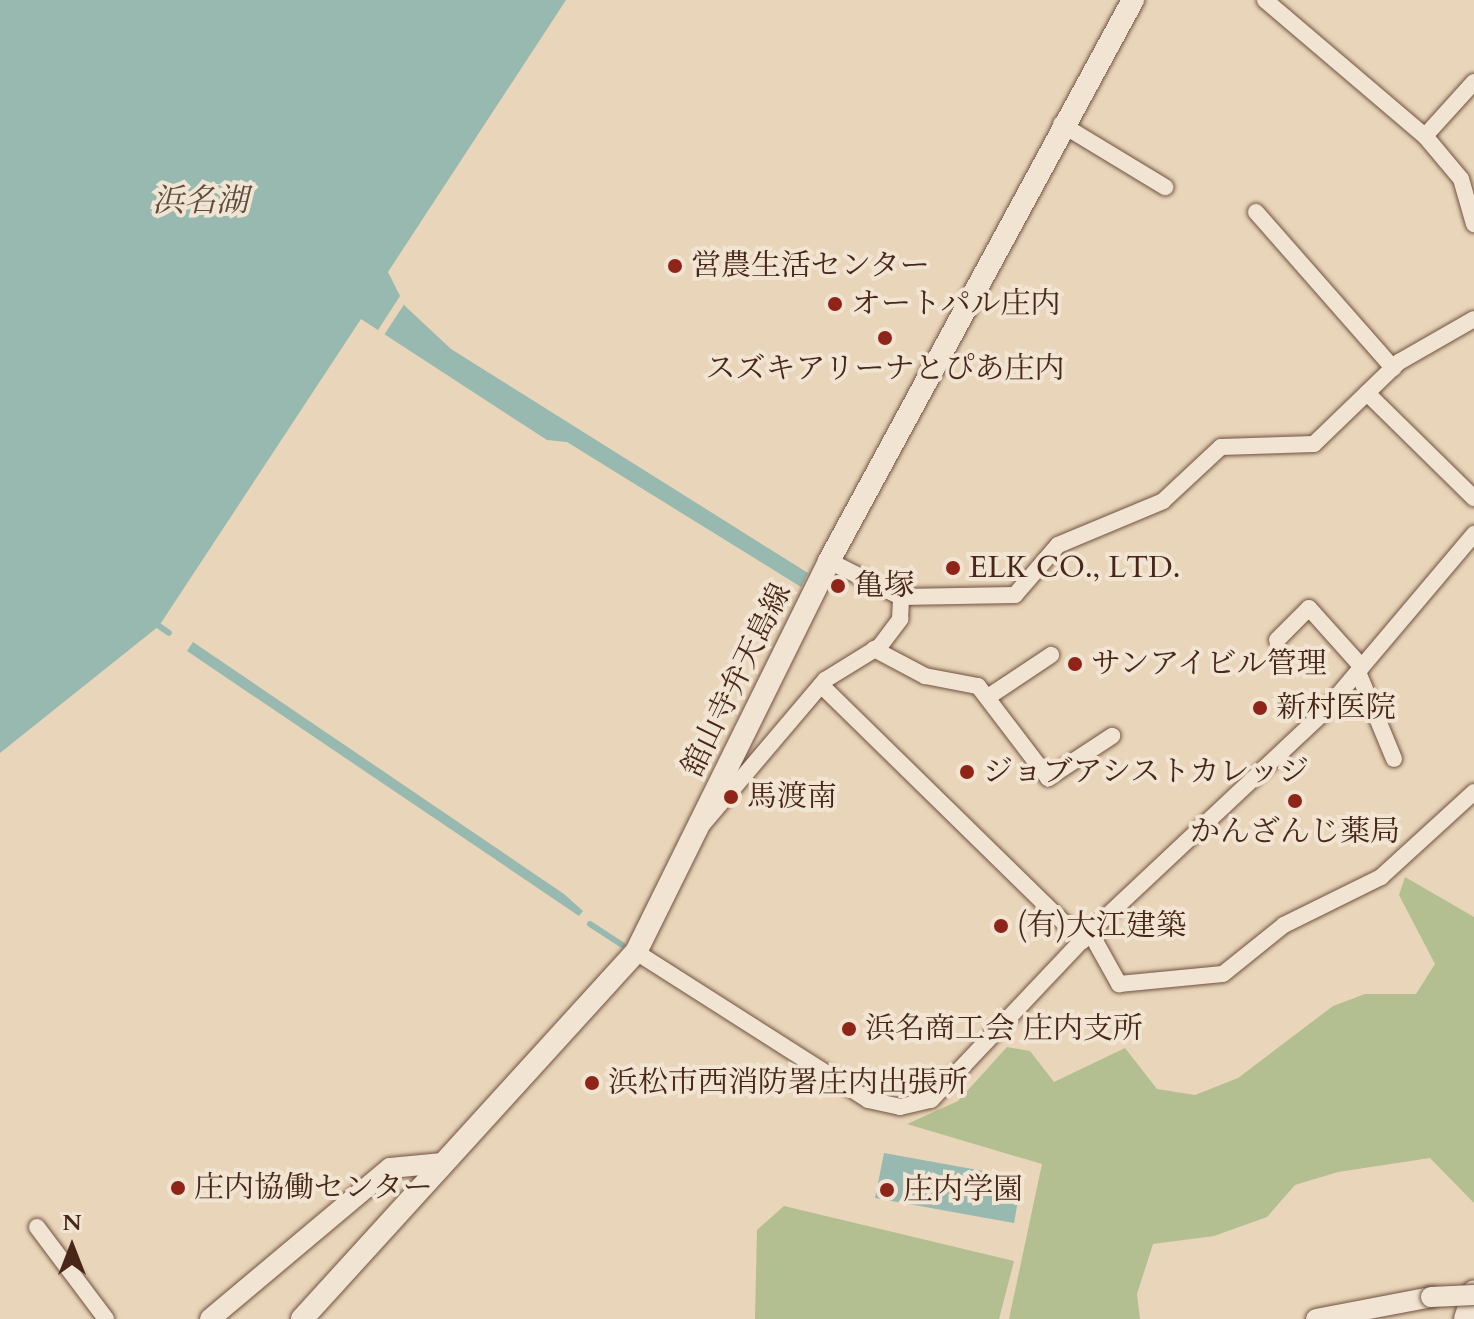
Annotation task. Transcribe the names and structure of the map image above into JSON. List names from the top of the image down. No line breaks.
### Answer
{"streets":{"main road":["舘山寺弁天島線"]},"water":["浜名湖"],"places":["営農生活センター","オートパル庄内","スズキアリーナとぴあ庄内","ELK CO., LTD.","亀塚","サンアイビル管理","新村医院","ジョブアシストカレッジ","馬渡南","かんざんじ薬局","(有)大江建築","浜名商工会 庄内支所","浜松市西消防署庄内出張所","庄内協働センター","庄内学園"],"north":"top"}
